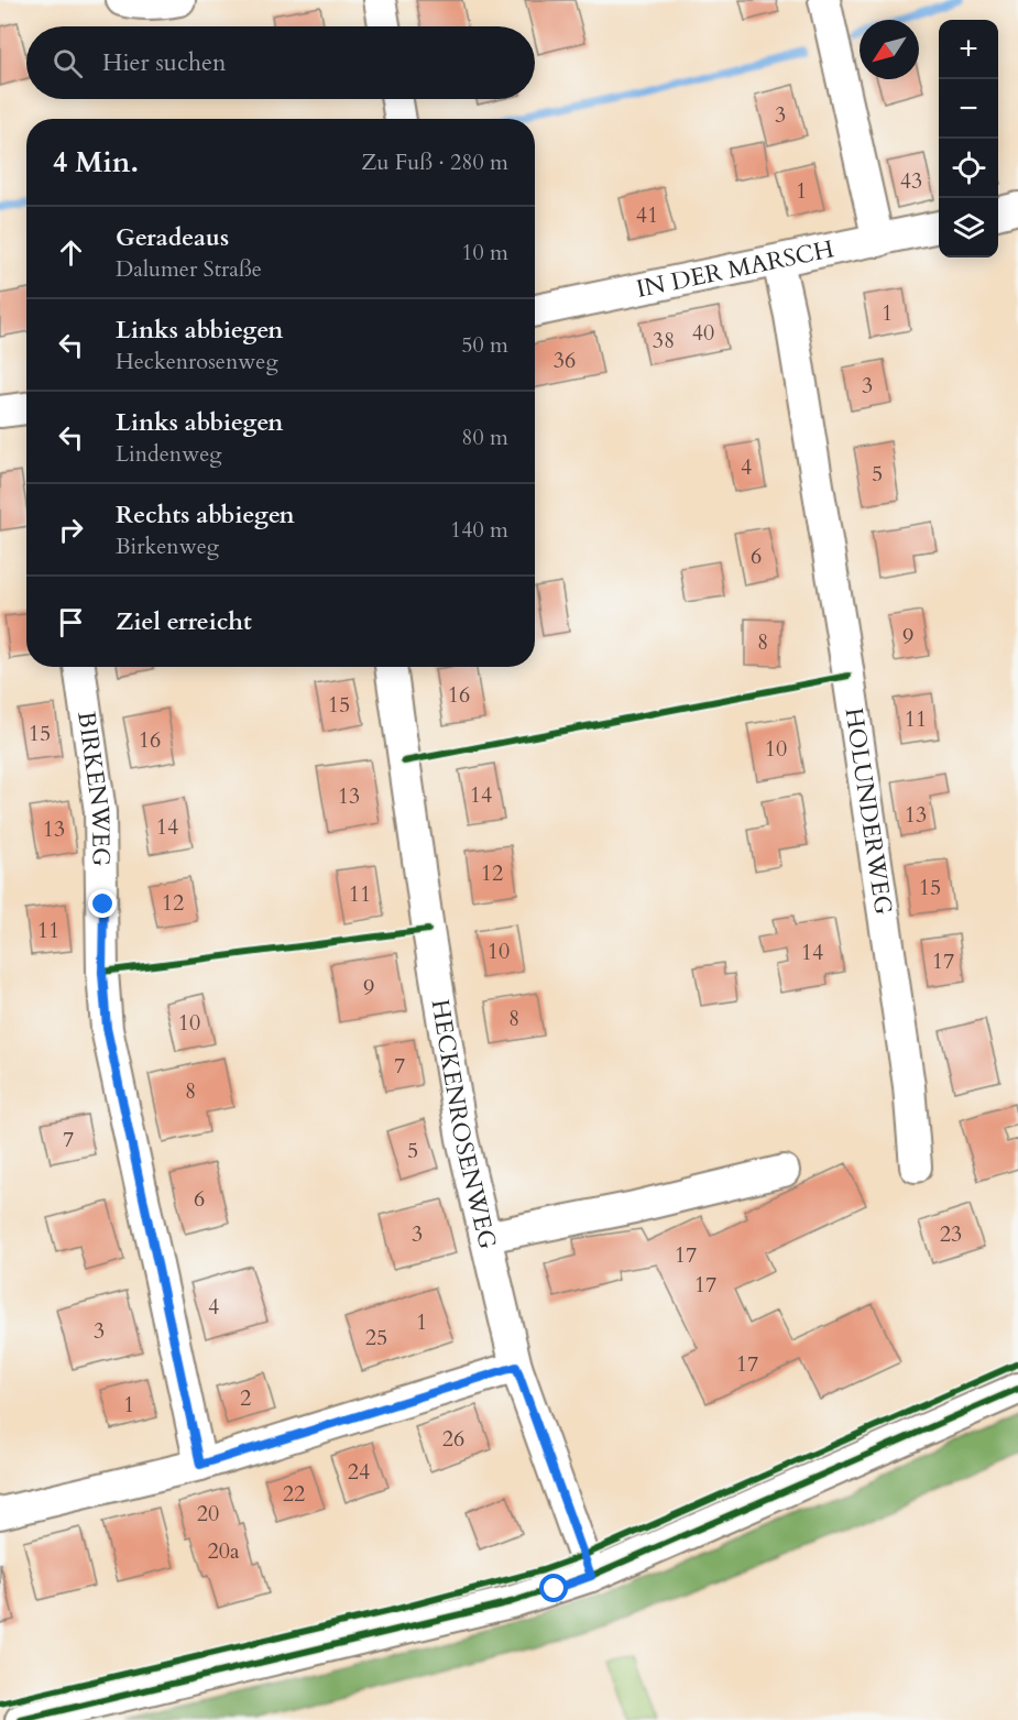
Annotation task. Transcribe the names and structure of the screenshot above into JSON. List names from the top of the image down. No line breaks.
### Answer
{"streets":{"street":["IN DER MARSCH","BIRKENWEG","HOLUNDERWEG","HECKENROSENWEG"]},"crossings":[["IN DER MARSCH","HOLUNDERWEG"]],"house_numbers":["3","43","1","41","1","40","38","36","3","4","5","6","9","8","16","15","11","15","16","10","14","13","13","14","13","12","15","11","12","11","10","14","17","9","8","10","7","8","7","5","6","3","23","17","17","4","1","3","25","17","2","1","26","24","22","20","20a"],"north":"bottom left","page":{"map_buttons":["+","−"],"search":"Hier suchen","heading":["4 Min.","Zu Fuß · 280 m"],"list":[["Geradeaus","Dalumer Straße","10 m"],["Links abbiegen","Heckenrosenweg","50 m"],["Links abbiegen","Lindenweg","80 m"],["Rechts abbiegen","Birkenweg","140 m"],"Ziel erreicht"]}}
